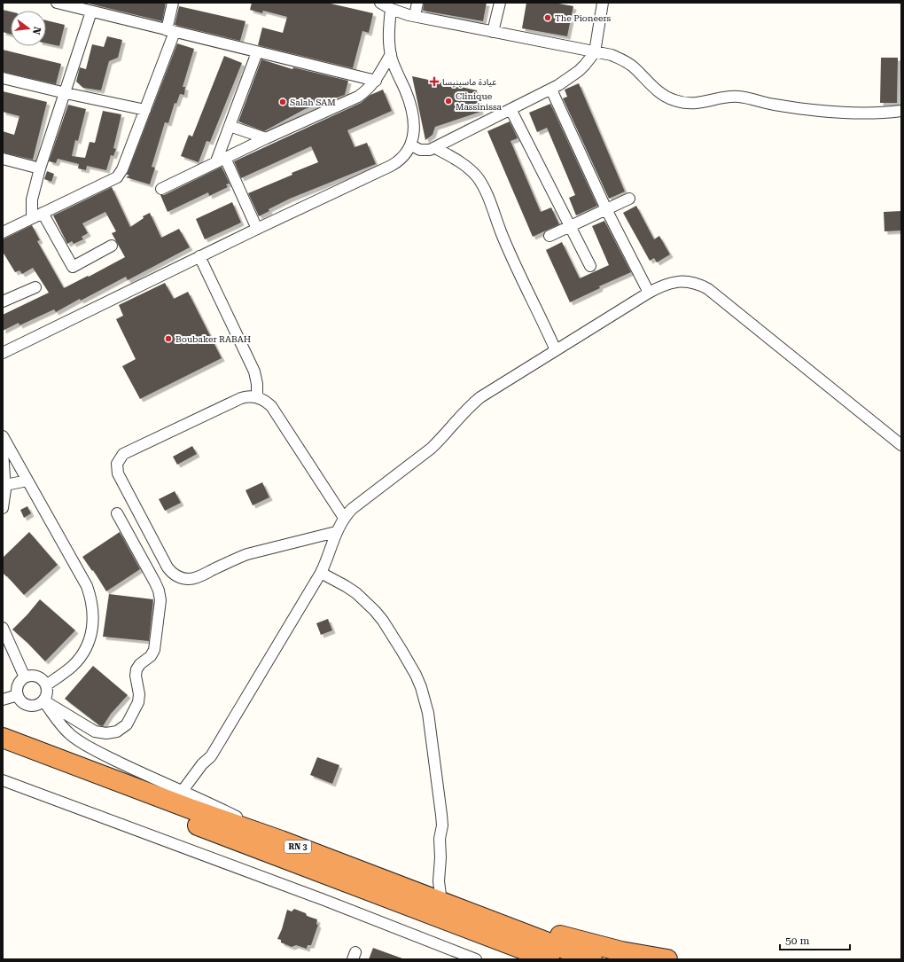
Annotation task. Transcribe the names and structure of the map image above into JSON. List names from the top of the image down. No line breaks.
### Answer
{"streets":{"highway":["RN 3"]},"places":{"other":["The Pioneers","Clinique Massinissa","Salah SAM","Boubaker RABAH"],"health":["عيادة ماسينيسا"]},"scale_bar":"50 m","north":"right"}
